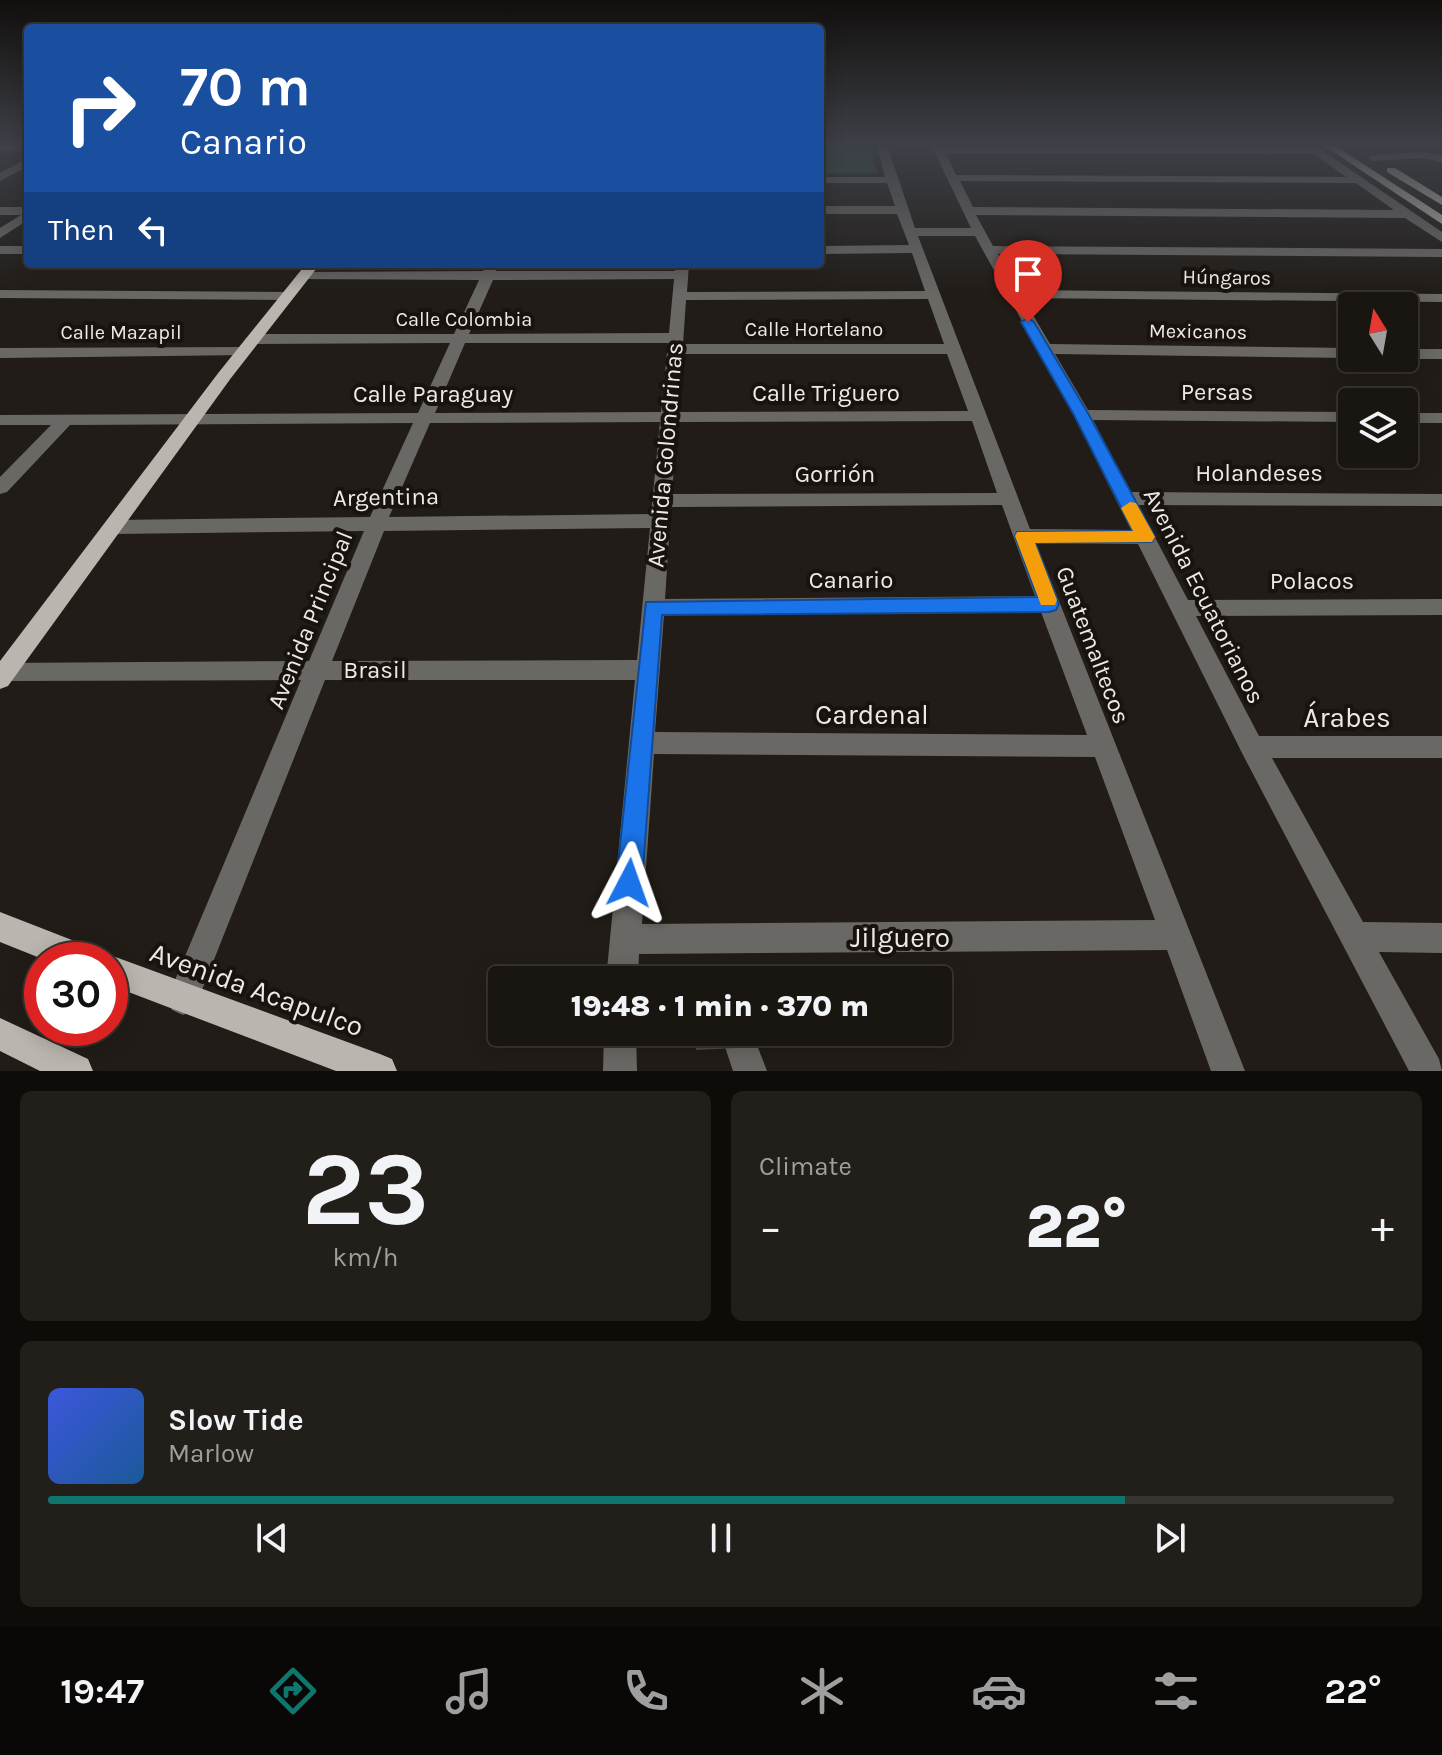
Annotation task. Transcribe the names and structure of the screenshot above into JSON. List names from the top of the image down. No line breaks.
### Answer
{"streets":{"main road":["Avenida Acapulco"],"street":["Húngaros","Calle Colombia","Calle Hortelano","Mexicanos","Calle Mazapil","Persas","Calle Triguero","Calle Paraguay","Avenida Golondrinas","Holandeses","Gorrión","Argentina","Canario","Polacos","Avenida Ecuatorianos","Avenida Principal","Guatemaltecos","Brasil","Cardenal","Árabes","Jilguero"]},"crossings":[["Húngaros","Avenida Ecuatorianos"],["Calle Colombia","Calle Hortelano"],["Calle Colombia","Calle Mazapil"],["Calle Colombia","Avenida Golondrinas"],["Calle Colombia","Avenida Principal"],["Calle Hortelano","Avenida Golondrinas"],["Calle Hortelano","Guatemaltecos"],["Mexicanos","Avenida Ecuatorianos"],["Persas","Avenida Ecuatorianos"],["Calle Triguero","Calle Paraguay"],["Calle Triguero","Avenida Golondrinas"],["Calle Triguero","Guatemaltecos"],["Calle Paraguay","Avenida Golondrinas"],["Calle Paraguay","Avenida Principal"],["Avenida Golondrinas","Gorrión"],["Avenida Golondrinas","Argentina"],["Avenida Golondrinas","Canario"],["Avenida Golondrinas","Brasil"],["Avenida Golondrinas","Cardenal"],["Avenida Golondrinas","Jilguero"],["Holandeses","Avenida Ecuatorianos"],["Gorrión","Argentina"],["Gorrión","Guatemaltecos"],["Argentina","Avenida Principal"],["Canario","Guatemaltecos"],["Polacos","Avenida Ecuatorianos"],["Avenida Ecuatorianos","Árabes"],["Avenida Principal","Brasil"],["Avenida Principal","Avenida Acapulco"],["Guatemaltecos","Cardenal"],["Guatemaltecos","Jilguero"]],"north":"top","page":{"turn":["70 m","Canario"],"then":"Then","limit":"30","trip":"19:48 · 1 min · 370 m","tile":[["23","km/h"],"Climate"],"heat":["−","22°","+"],"song":["Slow Tide","Marlow"],"tabs":["19:47","22°"]}}
